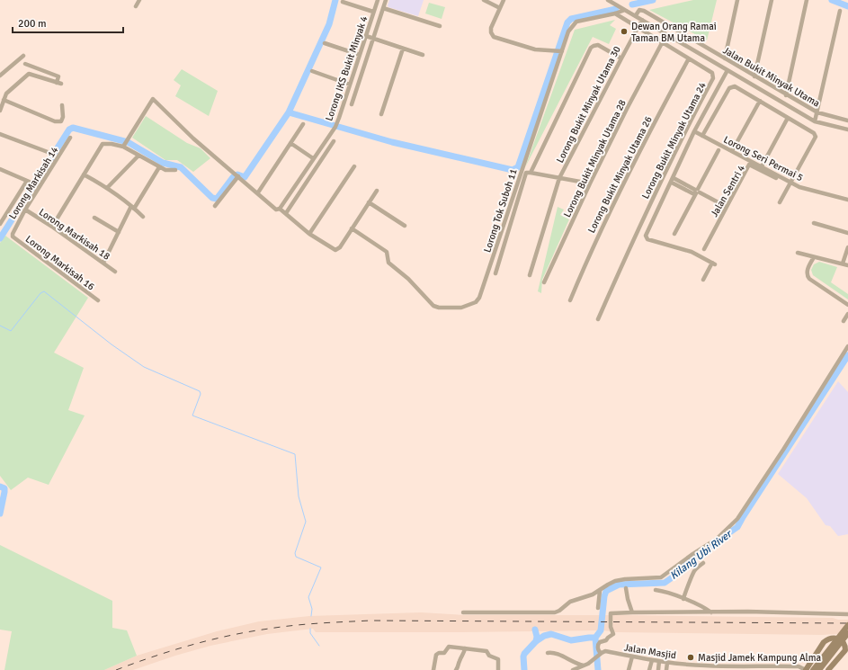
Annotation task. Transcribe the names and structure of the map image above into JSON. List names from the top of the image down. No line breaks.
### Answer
{"streets":{"street":["Lorong IKS Bukit Minyak 4","Jalan Bukit Minyak Utama","Lorong Bukit Minyak Utama 30","Lorong Bukit Minyak Utama 24","Lorong Bukit Minyak Utama 28","Lorong Seri Permai 5","Lorong Bukit Minyak Utama 26","Lorong Markisah 14","Jalan Sentri 4","Lorong Tok Suboh 11","Lorong Markisah 18","Lorong Markisah 16","Jalan Masjid"]},"crossings":[["Jalan Bukit Minyak Utama","Lorong Bukit Minyak Utama 30"],["Jalan Bukit Minyak Utama","Lorong Tok Suboh 11"],["Lorong Bukit Minyak Utama 30","Lorong Bukit Minyak Utama 24"],["Lorong Bukit Minyak Utama 24","Lorong Bukit Minyak Utama 28"],["Lorong Bukit Minyak Utama 24","Lorong Seri Permai 5"],["Lorong Bukit Minyak Utama 24","Lorong Bukit Minyak Utama 26"],["Lorong Bukit Minyak Utama 24","Lorong Tok Suboh 11"],["Lorong Markisah 14","Lorong Markisah 18"],["Lorong Markisah 14","Lorong Markisah 16"]],"water":["Kilang Ubi River"],"places":["Dewan Orang Ramai Taman BM Utama","Masjid Jamek Kampung Alma"],"scale_bar":"200 m"}
